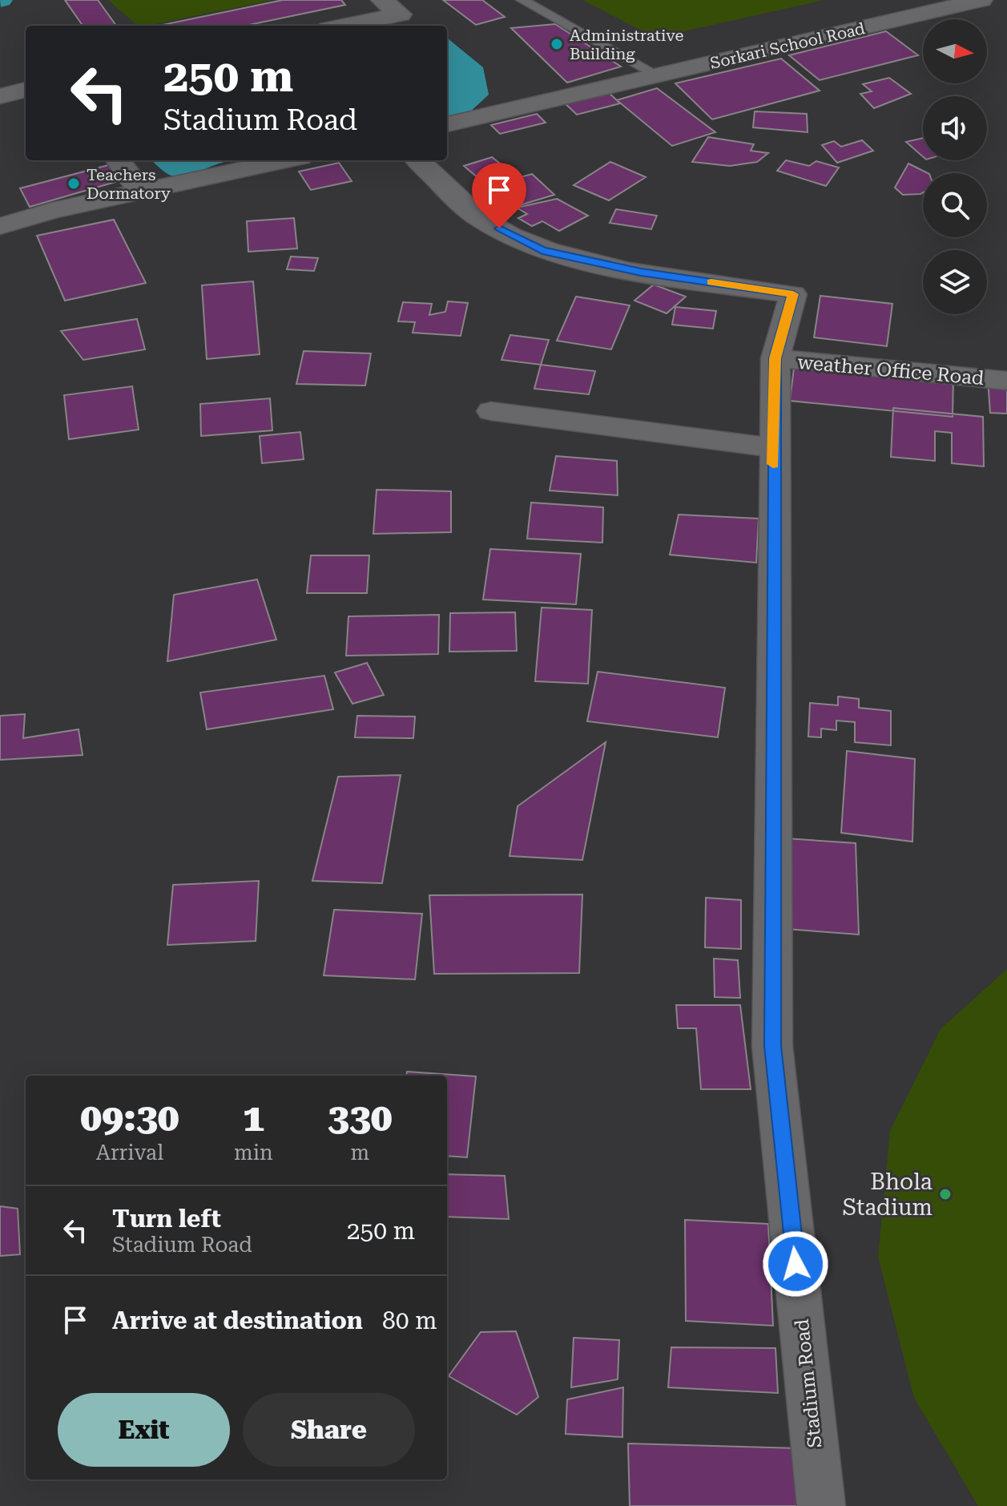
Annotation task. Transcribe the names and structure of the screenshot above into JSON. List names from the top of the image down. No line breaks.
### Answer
{"streets":{"street":["Sorkari School Road","weather Office Road","Stadium Road"]},"crossings":[["weather Office Road","Stadium Road"]],"places":["Administrative Building","Teachers Dormatory","Bhola Stadium"],"north":"right","page":{"turn":["250 m","Stadium Road"],"eta":["09:30","Arrival","1","min","330","m"],"list":[{"name":"Turn left","note":"Stadium Road","value":"250 m"},{"name":"Arrive at destination","value":"80 m"}],"buttons":["Exit","Share"]}}
